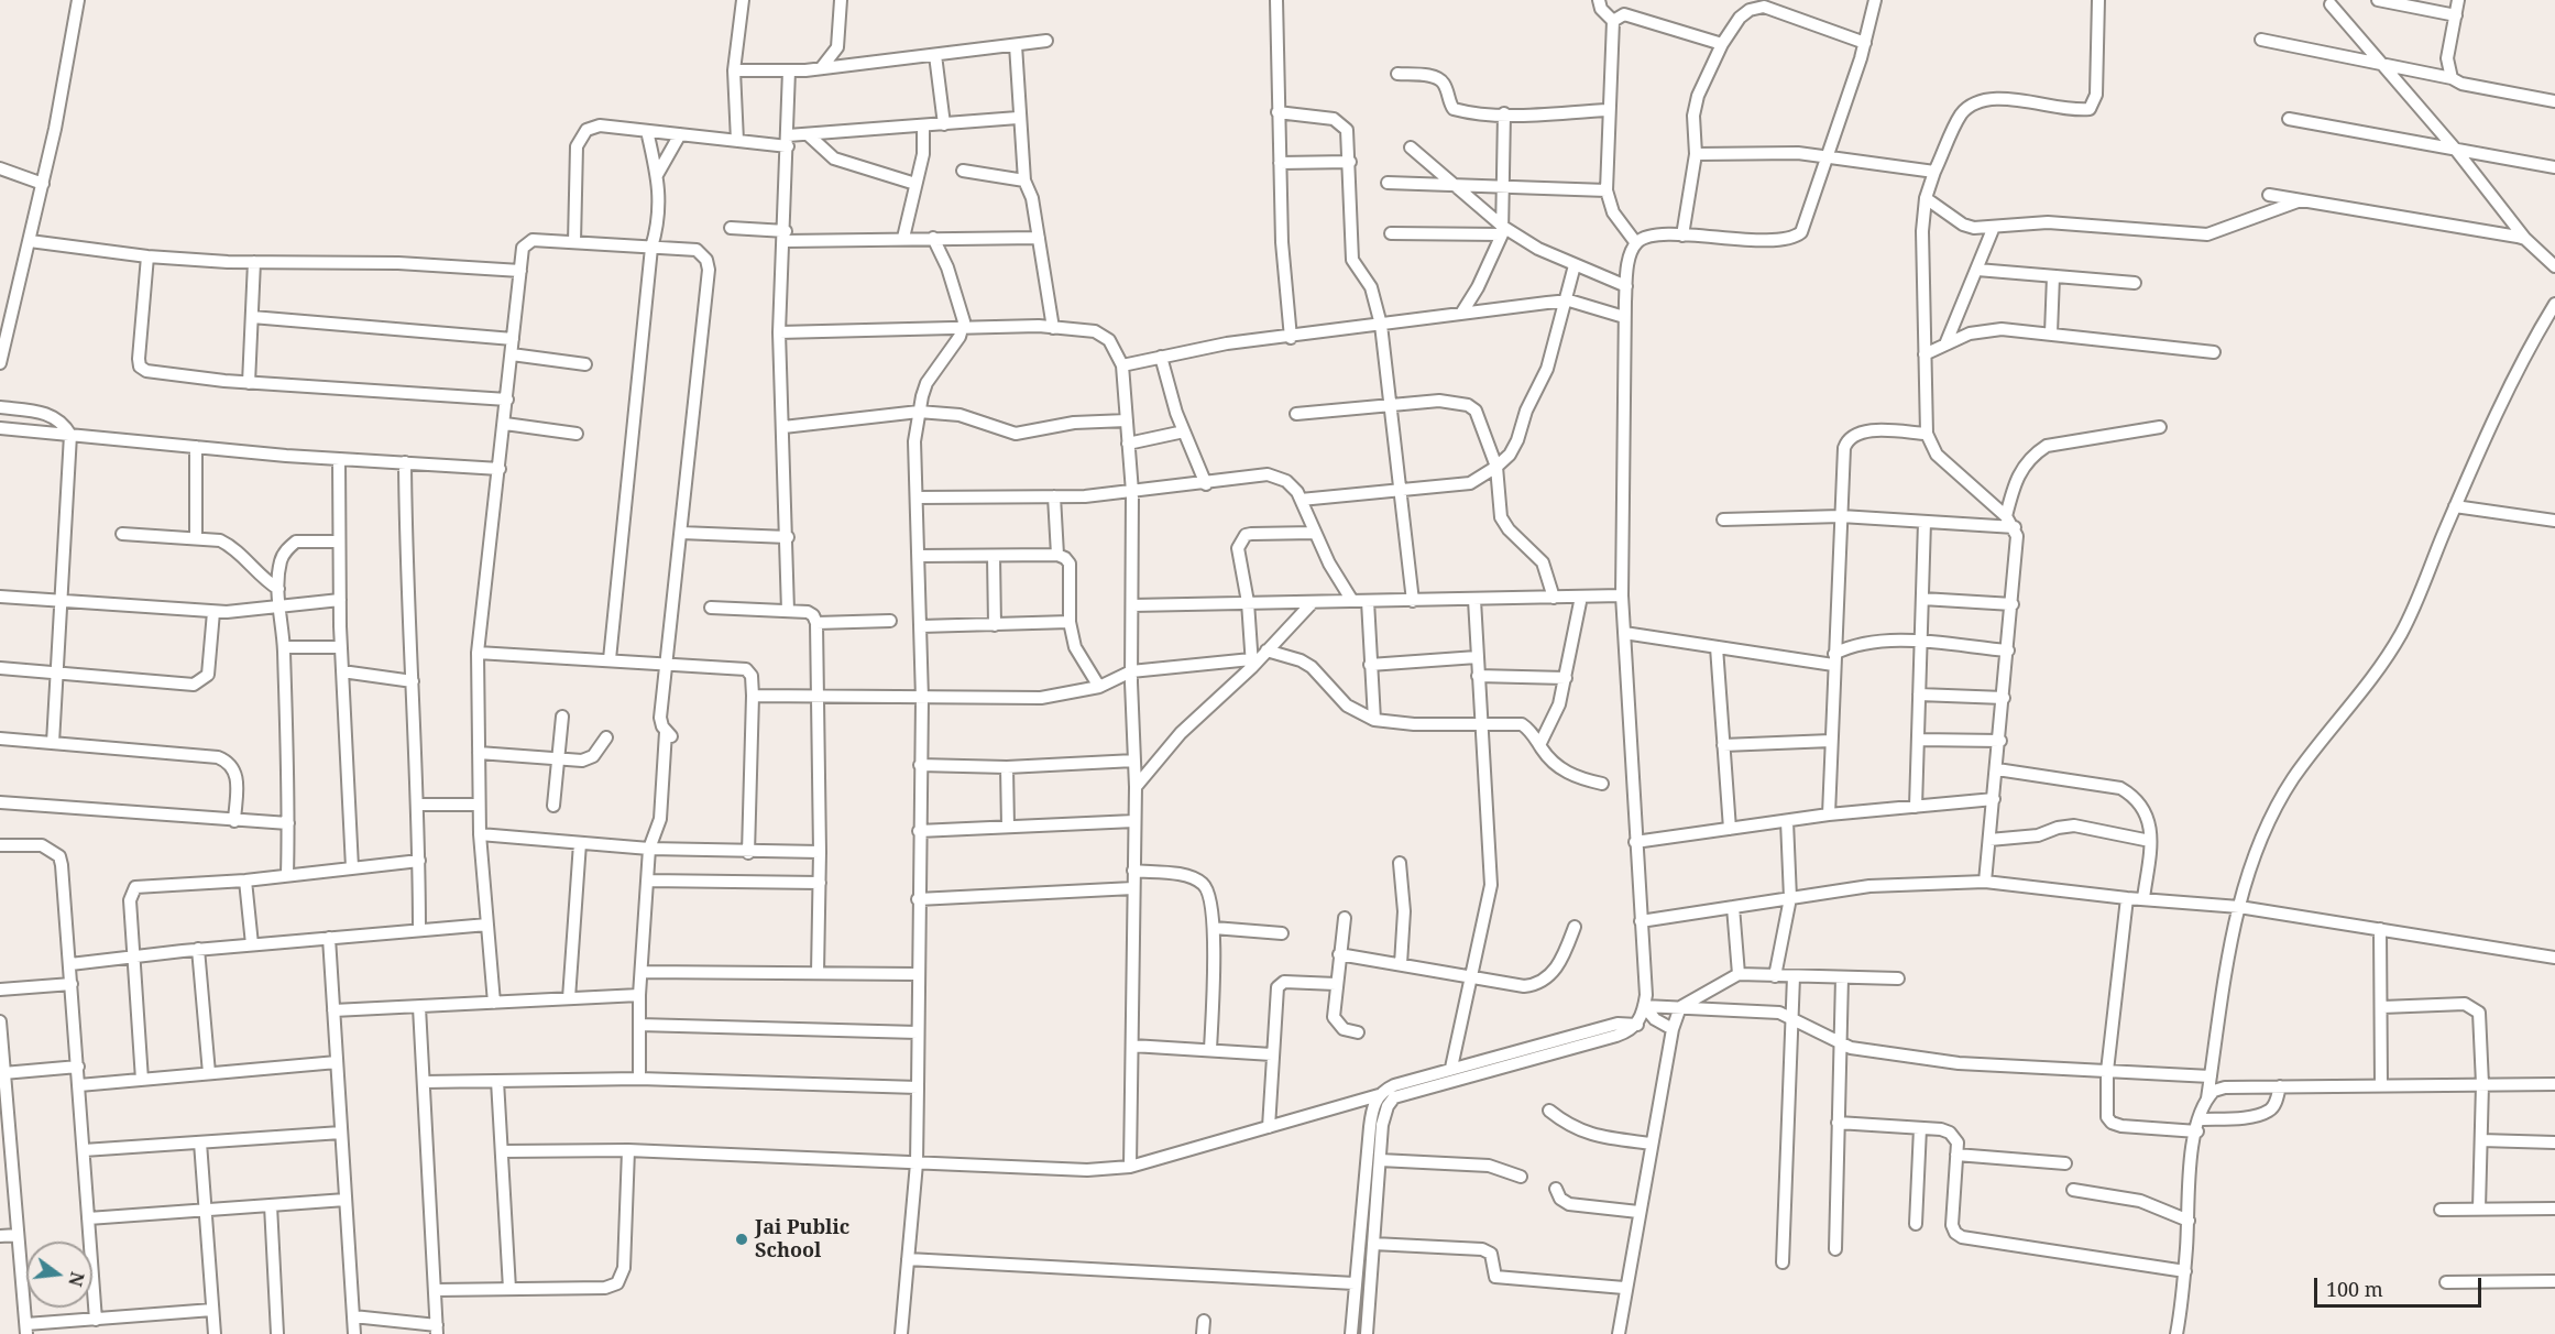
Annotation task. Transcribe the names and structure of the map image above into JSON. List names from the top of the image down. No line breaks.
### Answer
{"places":["Jai Public School"],"scale_bar":"100 m","north":"right"}
